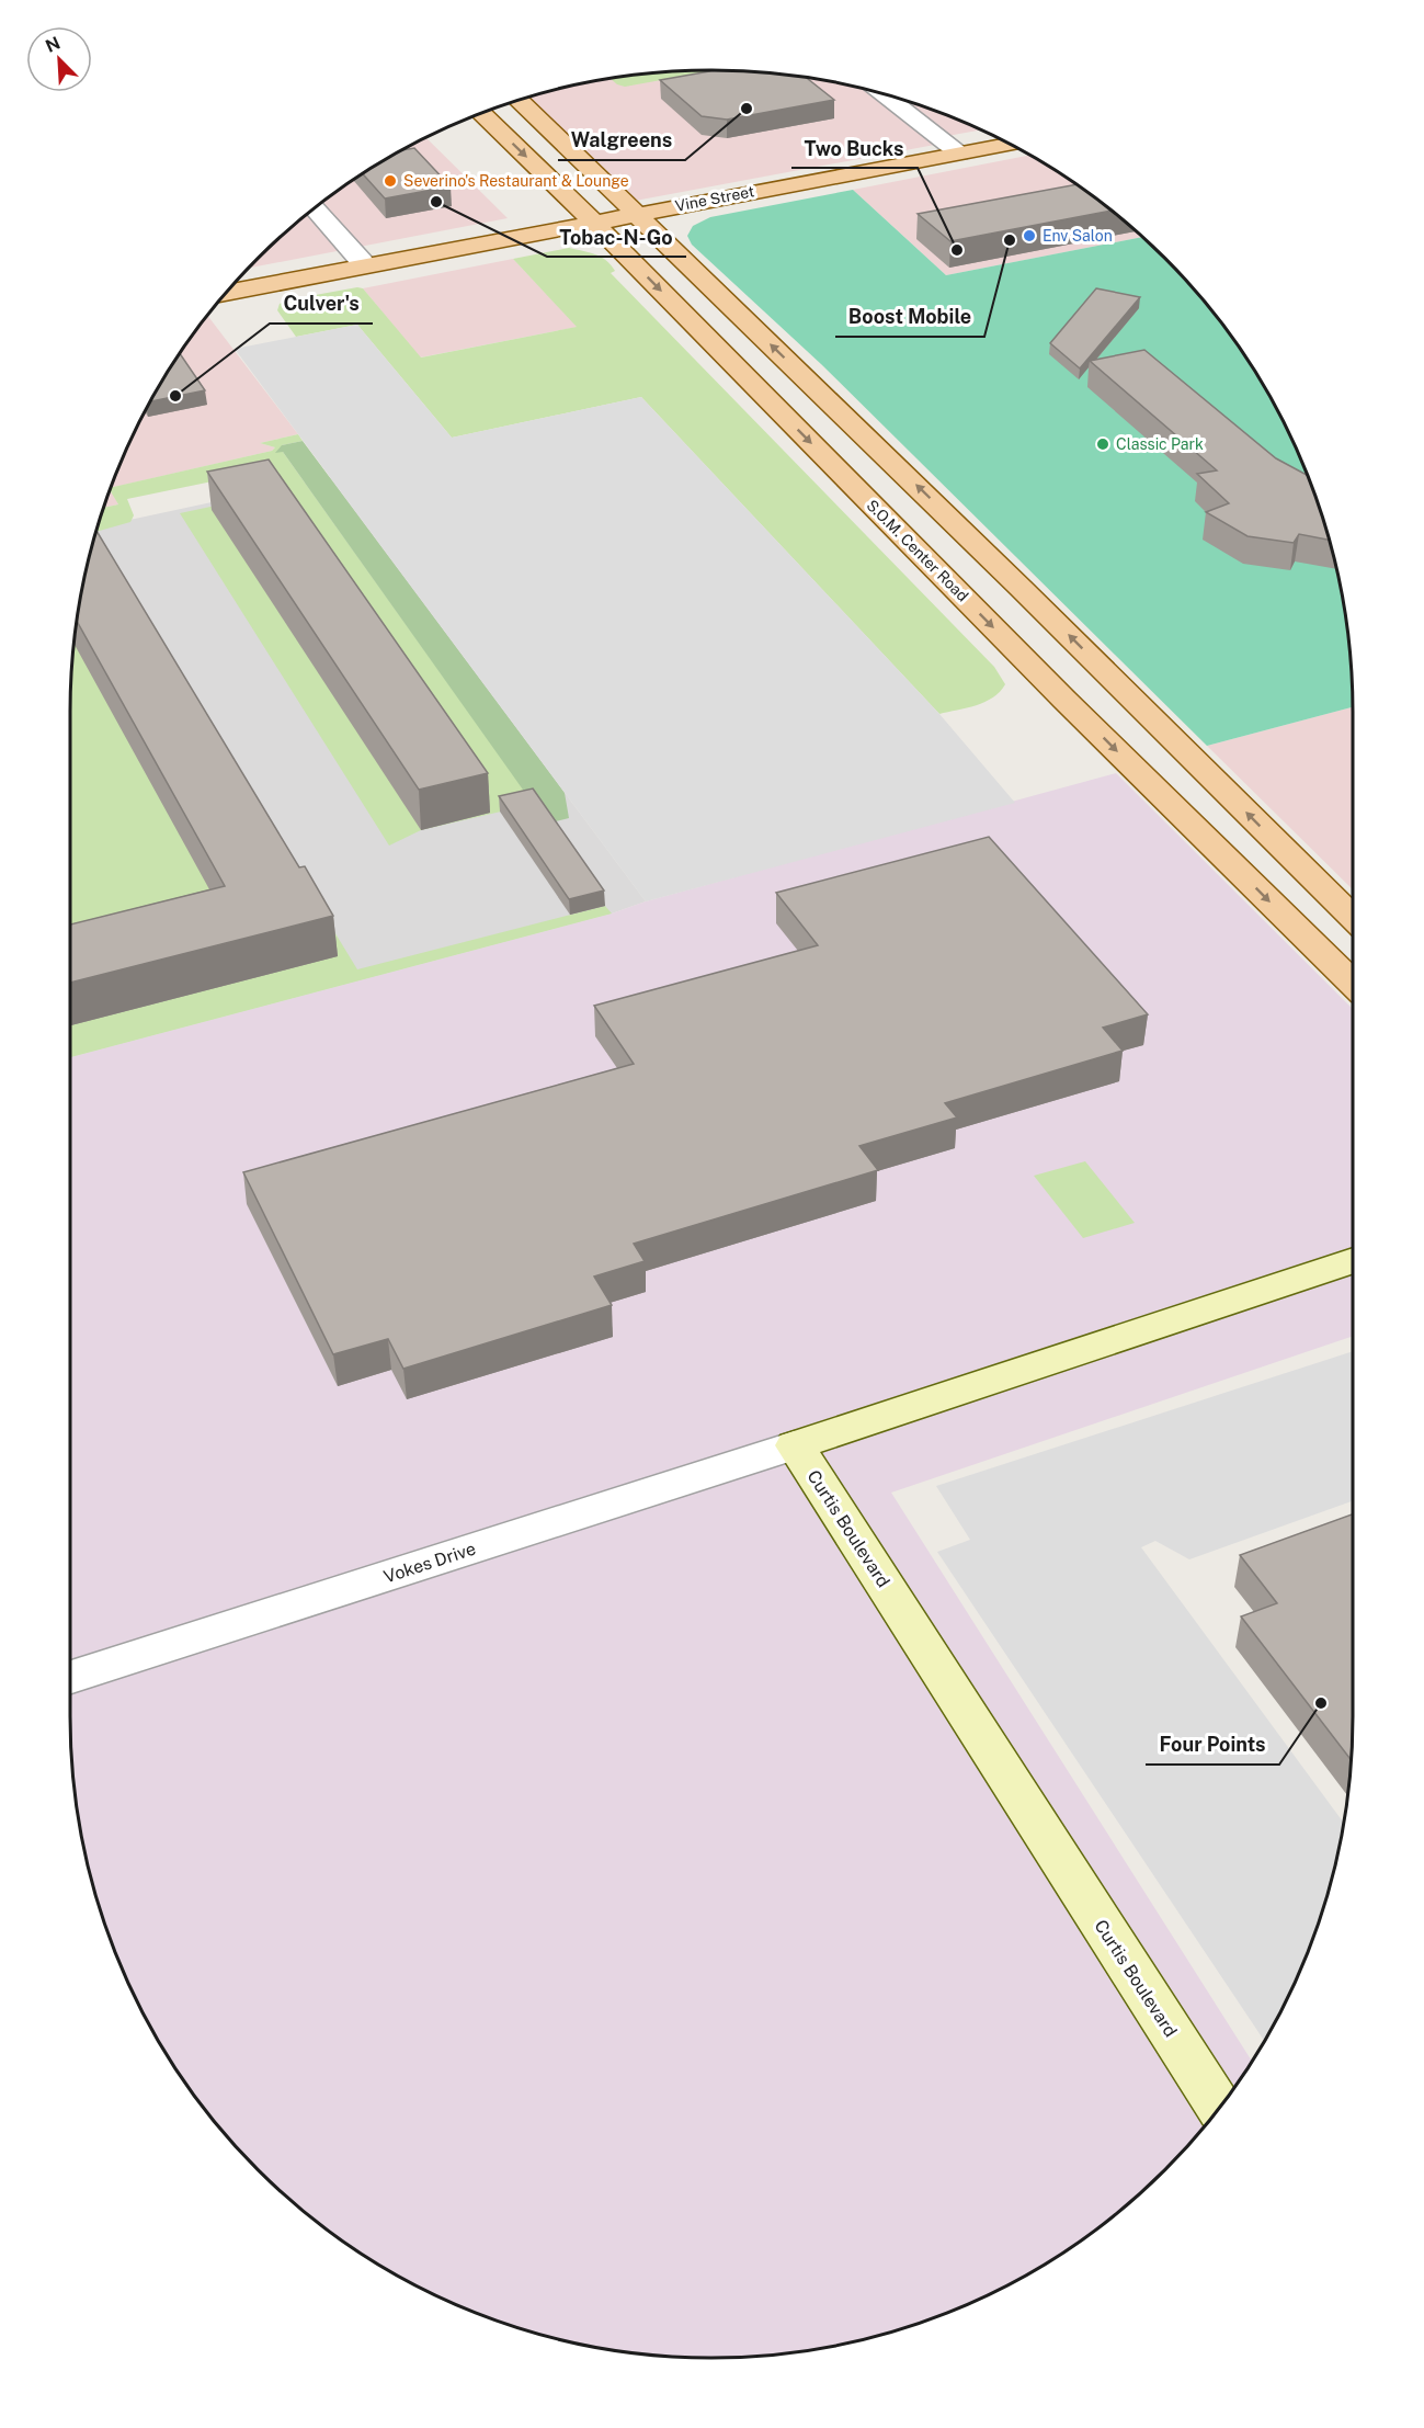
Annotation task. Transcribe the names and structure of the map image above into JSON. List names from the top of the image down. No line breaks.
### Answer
{"streets":{"main road":["Vine Street","S.O.M. Center Road"],"street":["Curtis Boulevard","Vokes Drive"]},"crossings":[["Vine Street","S.O.M. Center Road"],["Curtis Boulevard","Vokes Drive"]],"places":["Walgreens","Severino's Restaurant & Lounge","Tobac-N-Go","Env Salon","Boost Mobile","Two Bucks","Culver's","Classic Park","Four Points"],"north":"top left"}
